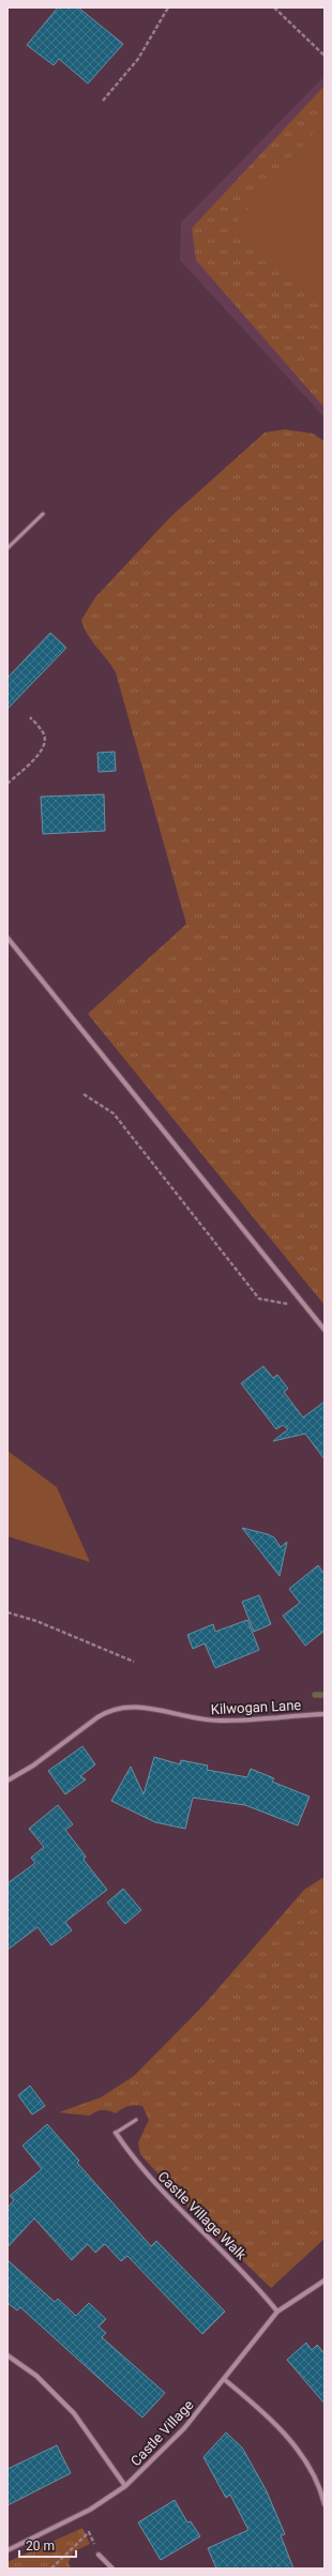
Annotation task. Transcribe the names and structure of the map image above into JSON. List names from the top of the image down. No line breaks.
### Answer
{"streets":{"street":["Kilwogan Lane","Castle Village Walk","Castle Village"]},"crossings":[["Castle Village Walk","Castle Village"]],"scale_bar":"20 m"}
